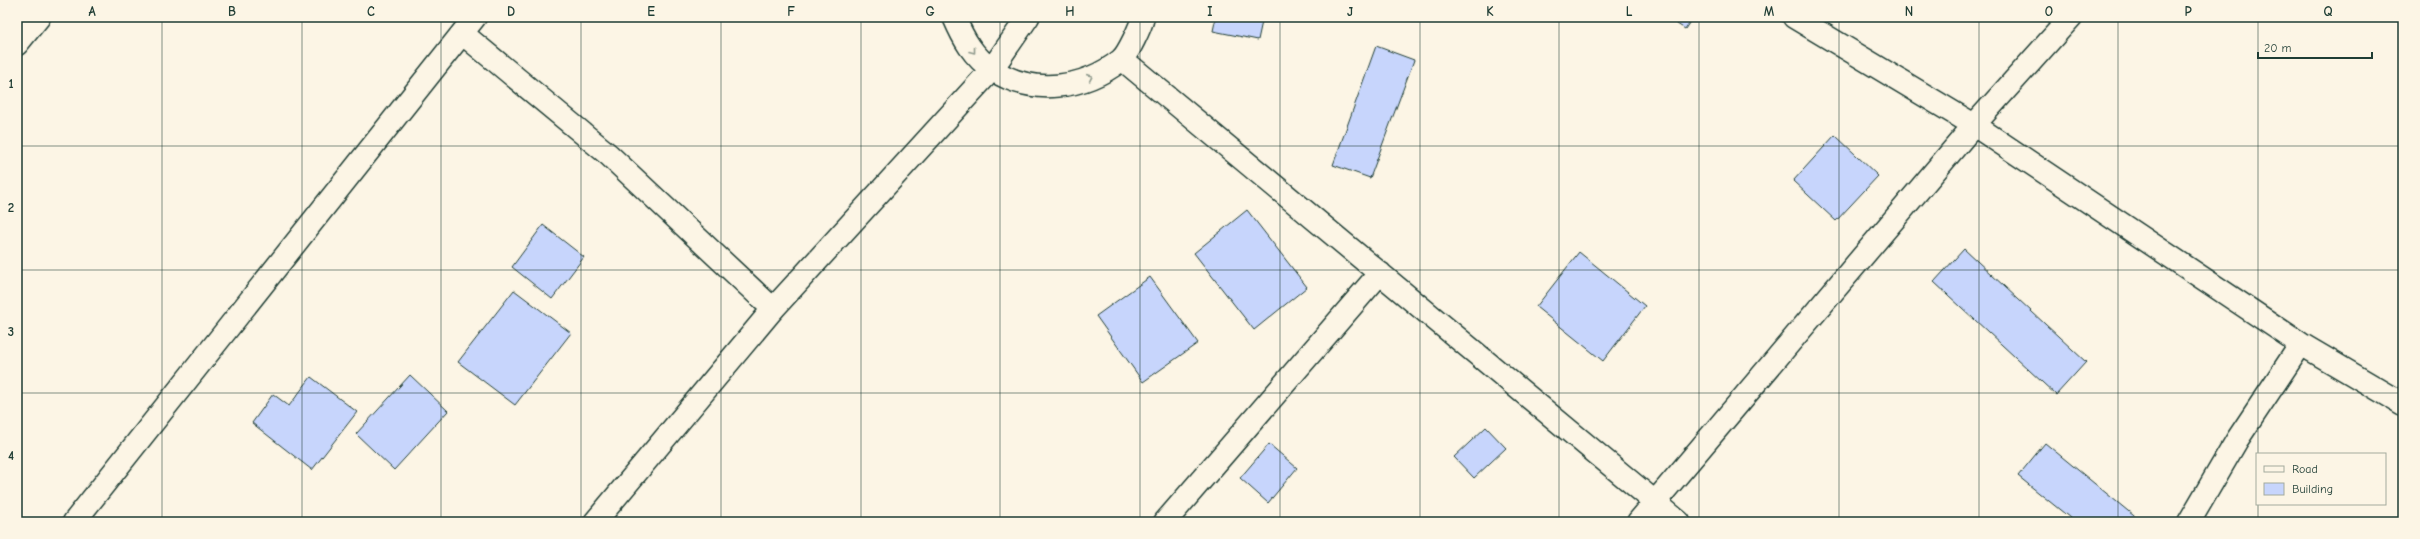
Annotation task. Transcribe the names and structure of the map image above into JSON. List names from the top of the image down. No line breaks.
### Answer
{"legend":["Road","Building"],"scale_bar":"20 m","grid":{"columns":["A","B","C","D","E","F","G","H","I","J","K","L","M","N","O","P","Q"],"rows":["1","2","3","4"]}}
